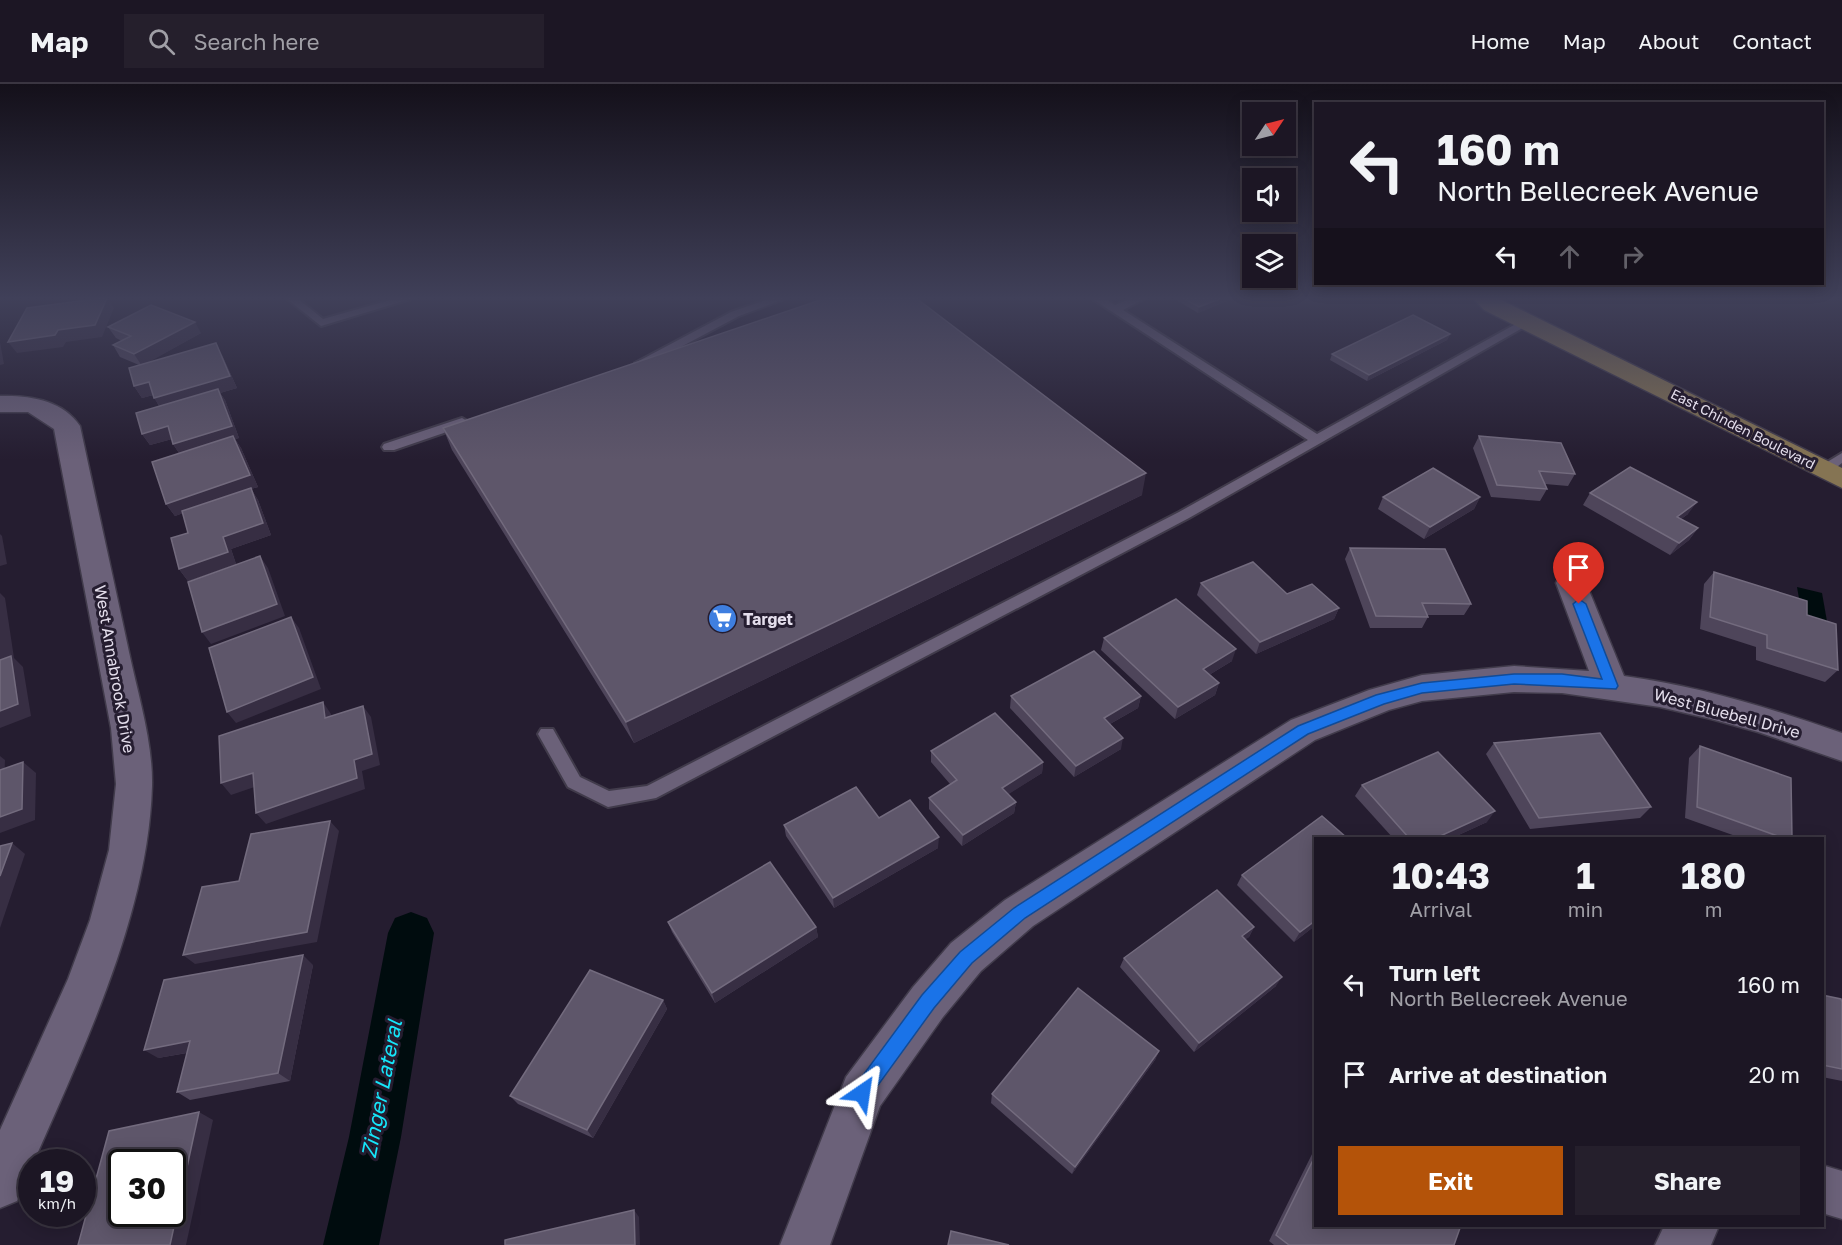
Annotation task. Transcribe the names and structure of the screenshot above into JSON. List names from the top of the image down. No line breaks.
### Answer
{"streets":{"main road":["East Chinden Boulevard"],"street":["West Annabrook Drive","West Bluebell Drive"]},"water":["Zinger Lateral"],"places":{"supermarket":["Target"]},"north":"top right","page":{"header":"Map","search":"Search here","nav":["Home","Map","About","Contact"],"turn":["160 m","North Bellecreek Avenue"],"eta":["10:43","Arrival","1","min","180","m"],"list":[{"name":"Turn left","note":"North Bellecreek Avenue","value":"160 m"},{"name":"Arrive at destination","value":"20 m"}],"buttons":["Exit","Share"],"speed":"19 km/h","limit":"30"}}
